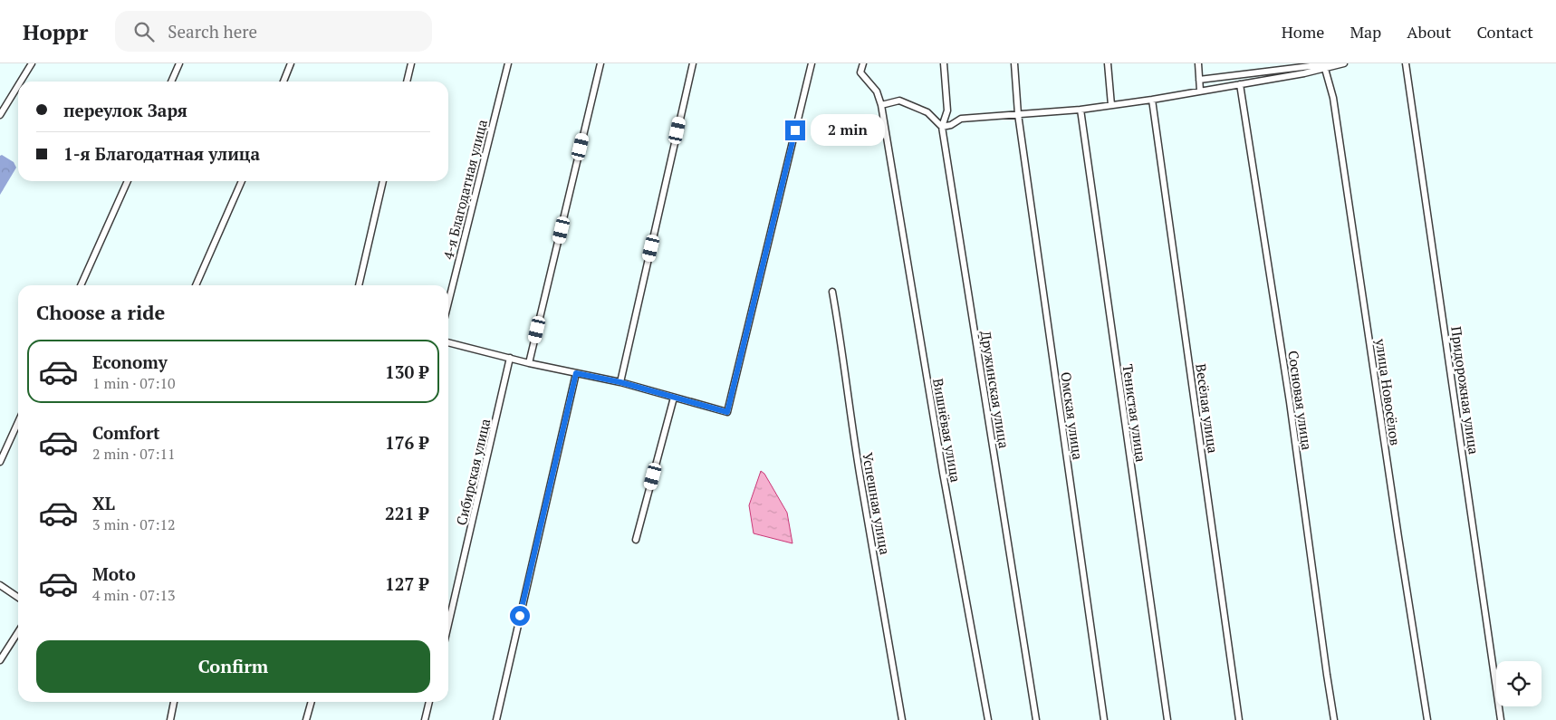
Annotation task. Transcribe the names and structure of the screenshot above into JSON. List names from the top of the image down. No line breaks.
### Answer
{"streets":{"street":["4-я Благодатная улица","Дружинская улица","Придорожная улица","улица Новосёлов","Сосновая улица","Весёлая улица","Тенистая улица","Омская улица","Вишнёвая улица","Сибирская улица","Успешная улица"]},"page":{"header":"Hoppr","search":"Search here","nav":["Home","Map","About","Contact"],"banner":["переулок Заря","1-я Благодатная улица"],"bubble":"2 min","heading":"Choose a ride","list":[{"name":"Economy","note":"1 min · 07:10","value":"130 ₽"},{"name":"Comfort","note":"2 min · 07:11","value":"176 ₽"},{"name":"XL","note":"3 min · 07:12","value":"221 ₽"},{"name":"Moto","note":"4 min · 07:13","value":"127 ₽"}],"buttons":"Confirm"}}
